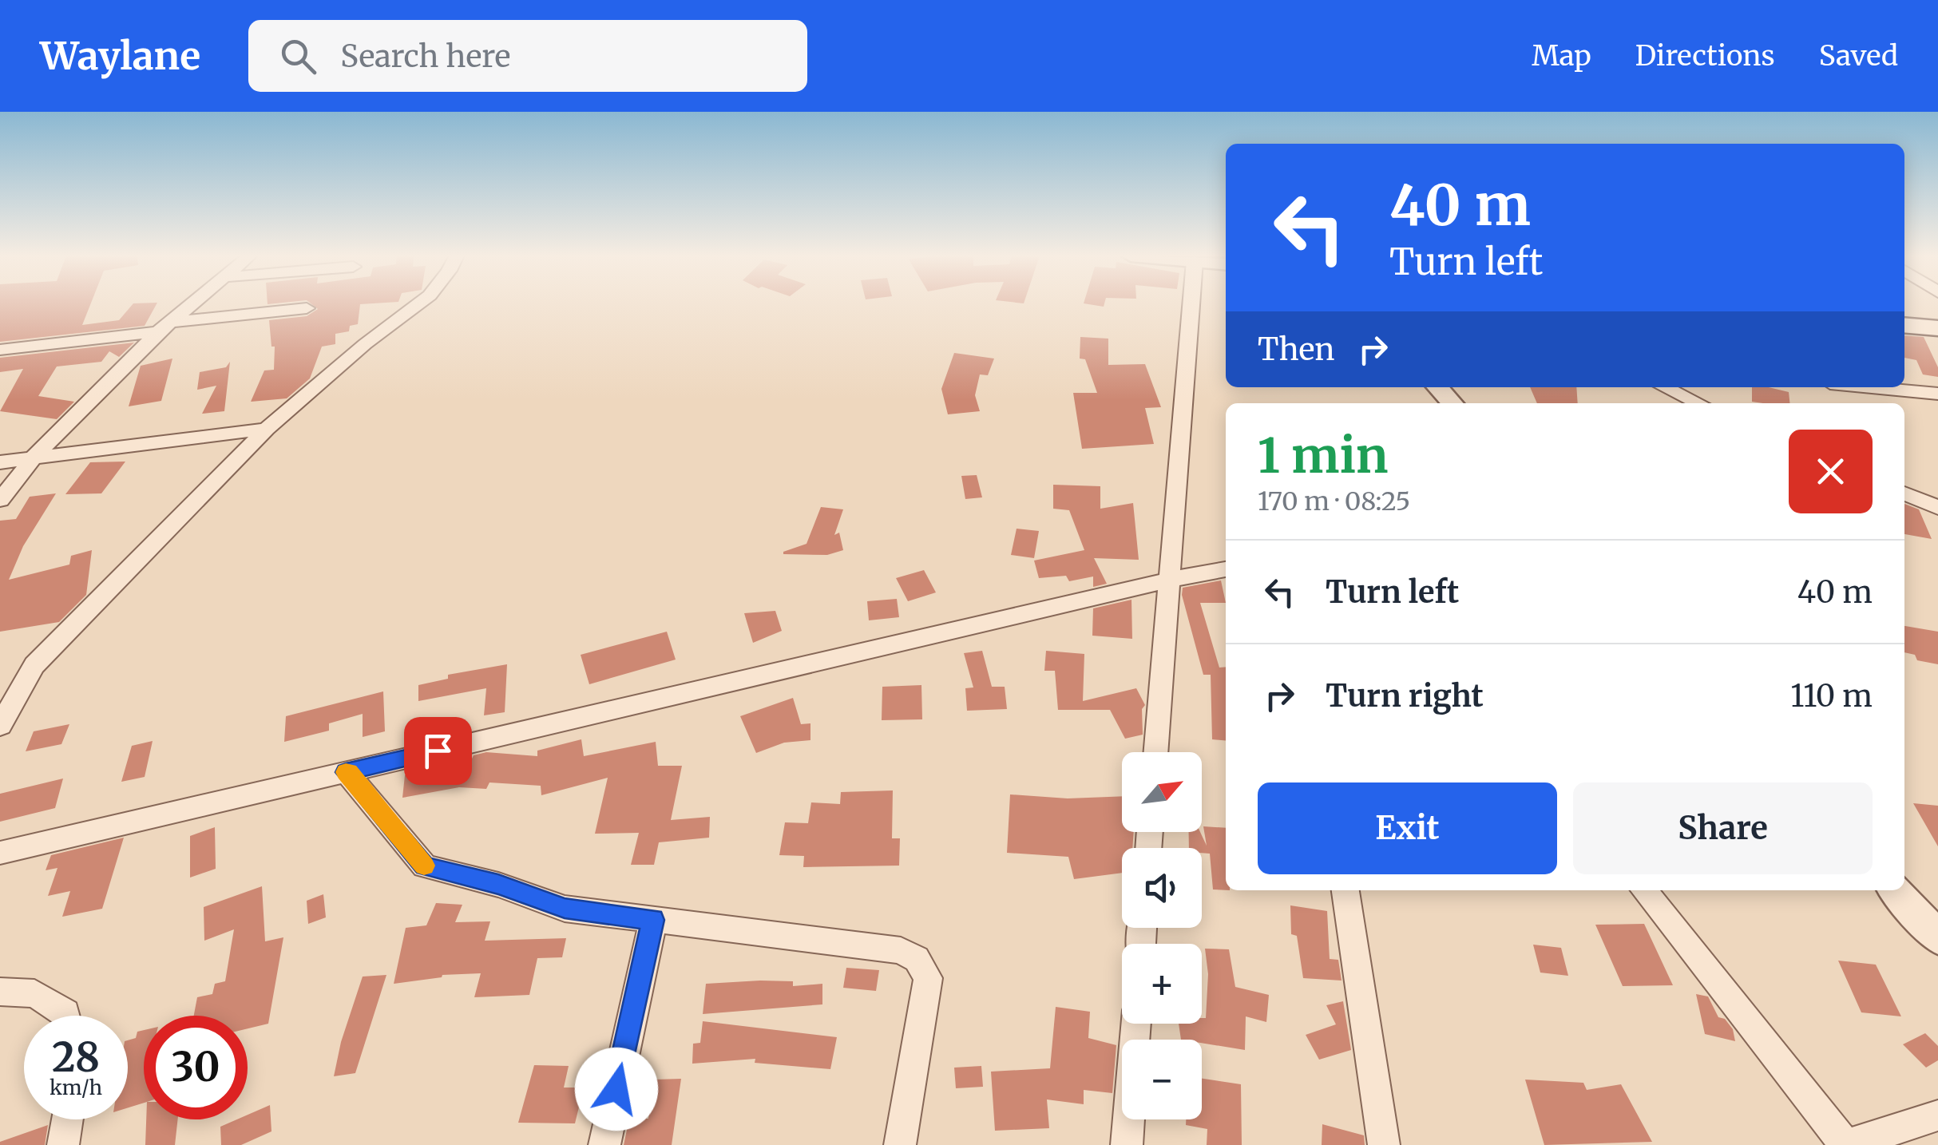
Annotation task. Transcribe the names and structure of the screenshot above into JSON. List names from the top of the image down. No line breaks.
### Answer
{"north":"top right","page":{"header":"Waylane","search":"Search here","nav":["Map","Directions","Saved"],"turn":["40 m","Turn left"],"then":"Then","heading":["1 min","170 m · 08:25"],"list":[{"name":"Turn left","value":"40 m"},{"name":"Turn right","value":"110 m"}],"map_buttons":["+","−"],"buttons":["Exit","Share"],"speed":"28 km/h","limit":"30"}}
